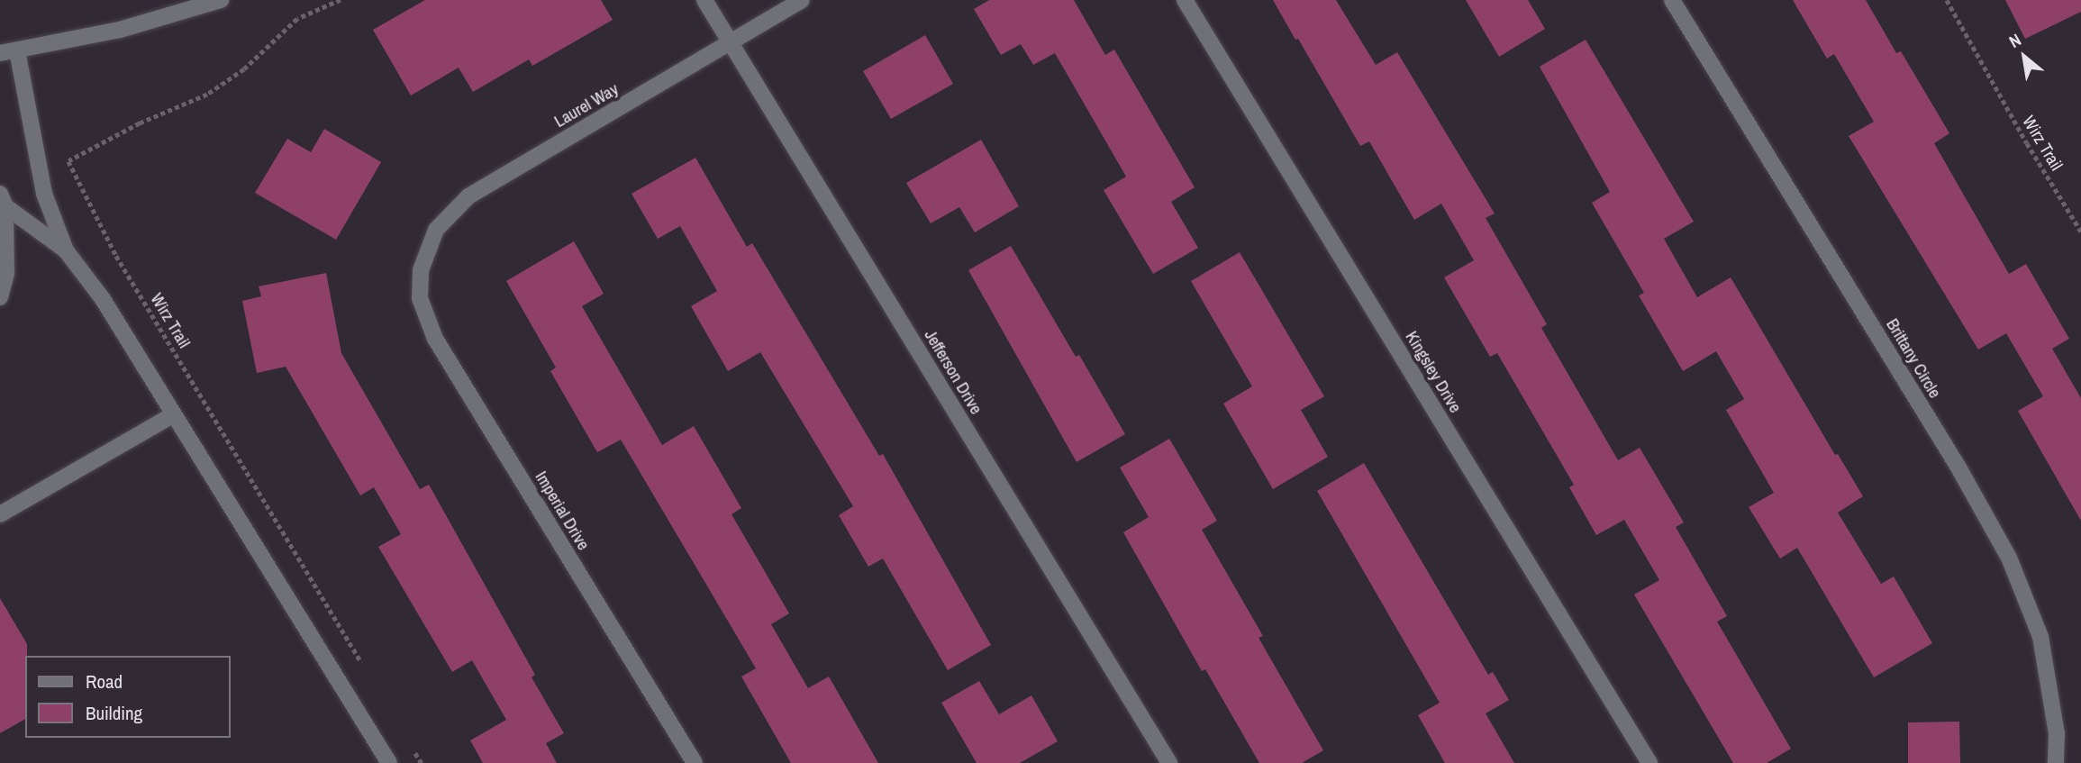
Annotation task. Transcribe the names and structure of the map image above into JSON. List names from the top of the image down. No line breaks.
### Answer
{"streets":{"street":["Laurel Way","Brittany Circle","Jefferson Drive","Kingsley Drive","Imperial Drive"],"path":["Wirz Trail"]},"crossings":[["Laurel Way","Jefferson Drive"],["Laurel Way","Imperial Drive"]],"legend":["Road","Building"],"north":"top left"}
